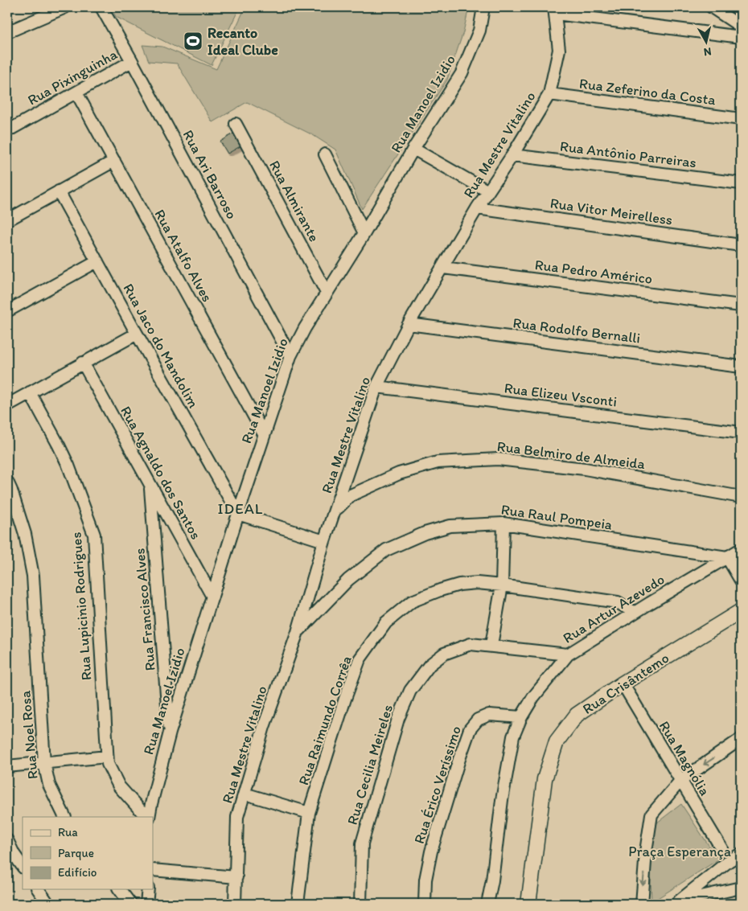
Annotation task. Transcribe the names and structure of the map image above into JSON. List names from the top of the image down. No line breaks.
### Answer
{"streets":{"main road":["Rua Crisântemo"],"street":["Rua Pixinguinha","Rua Zeferino da Costa","Rua Manoel Izidio","Rua Mestre Vitalino","Rua Antônio Parreiras","Rua Ari Barroso","Rua Almirante","Rua Vitor Meirelless","Rua Atalfo Alves","Rua Pedro Américo","Rua Rodolfo Bernalli","Rua Jaco do Mandolim","Rua Elizeu Vsconti","Rua Belmiro de Almeida","Rua Agnaldo dos Santos","Rua Raul Pompeia","Rua Lupicinio Rodrigues","Rua Artur Azevedo","Rua Francisco Alves","Rua Raimundo Corrêa","Rua Noel Rosa","Rua Magnólia","Rua Cecilia Meireles","Rua Érico Veríssimo"]},"crossings":[["Rua Pixinguinha","Rua Ari Barroso"],["Rua Pixinguinha","Rua Atalfo Alves"],["Rua Zeferino da Costa","Rua Mestre Vitalino"],["Rua Manoel Izidio","Rua Ari Barroso"],["Rua Manoel Izidio","Rua Almirante"],["Rua Manoel Izidio","Rua Atalfo Alves"],["Rua Manoel Izidio","Rua Jaco do Mandolim"],["Rua Manoel Izidio","Rua Agnaldo dos Santos"],["Rua Manoel Izidio","Rua Francisco Alves"],["Rua Mestre Vitalino","Rua Antônio Parreiras"],["Rua Mestre Vitalino","Rua Vitor Meirelless"],["Rua Mestre Vitalino","Rua Pedro Américo"],["Rua Mestre Vitalino","Rua Rodolfo Bernalli"],["Rua Mestre Vitalino","Rua Elizeu Vsconti"],["Rua Mestre Vitalino","Rua Belmiro de Almeida"],["Rua Mestre Vitalino","Rua Raul Pompeia"],["Rua Agnaldo dos Santos","Rua Francisco Alves"],["Rua Raul Pompeia","Rua Artur Azevedo"],["Rua Artur Azevedo","Rua Raimundo Corrêa"],["Rua Artur Azevedo","Rua Cecilia Meireles"],["Rua Artur Azevedo","Rua Érico Veríssimo"],["Rua Crisântemo","Rua Magnólia"]],"districts":["IDEAL"],"parks":["Praça Esperança"],"places":{"sports":["Recanto Ideal Clube"]},"legend":["Rua","Parque","Edifício"],"north":"bottom"}
